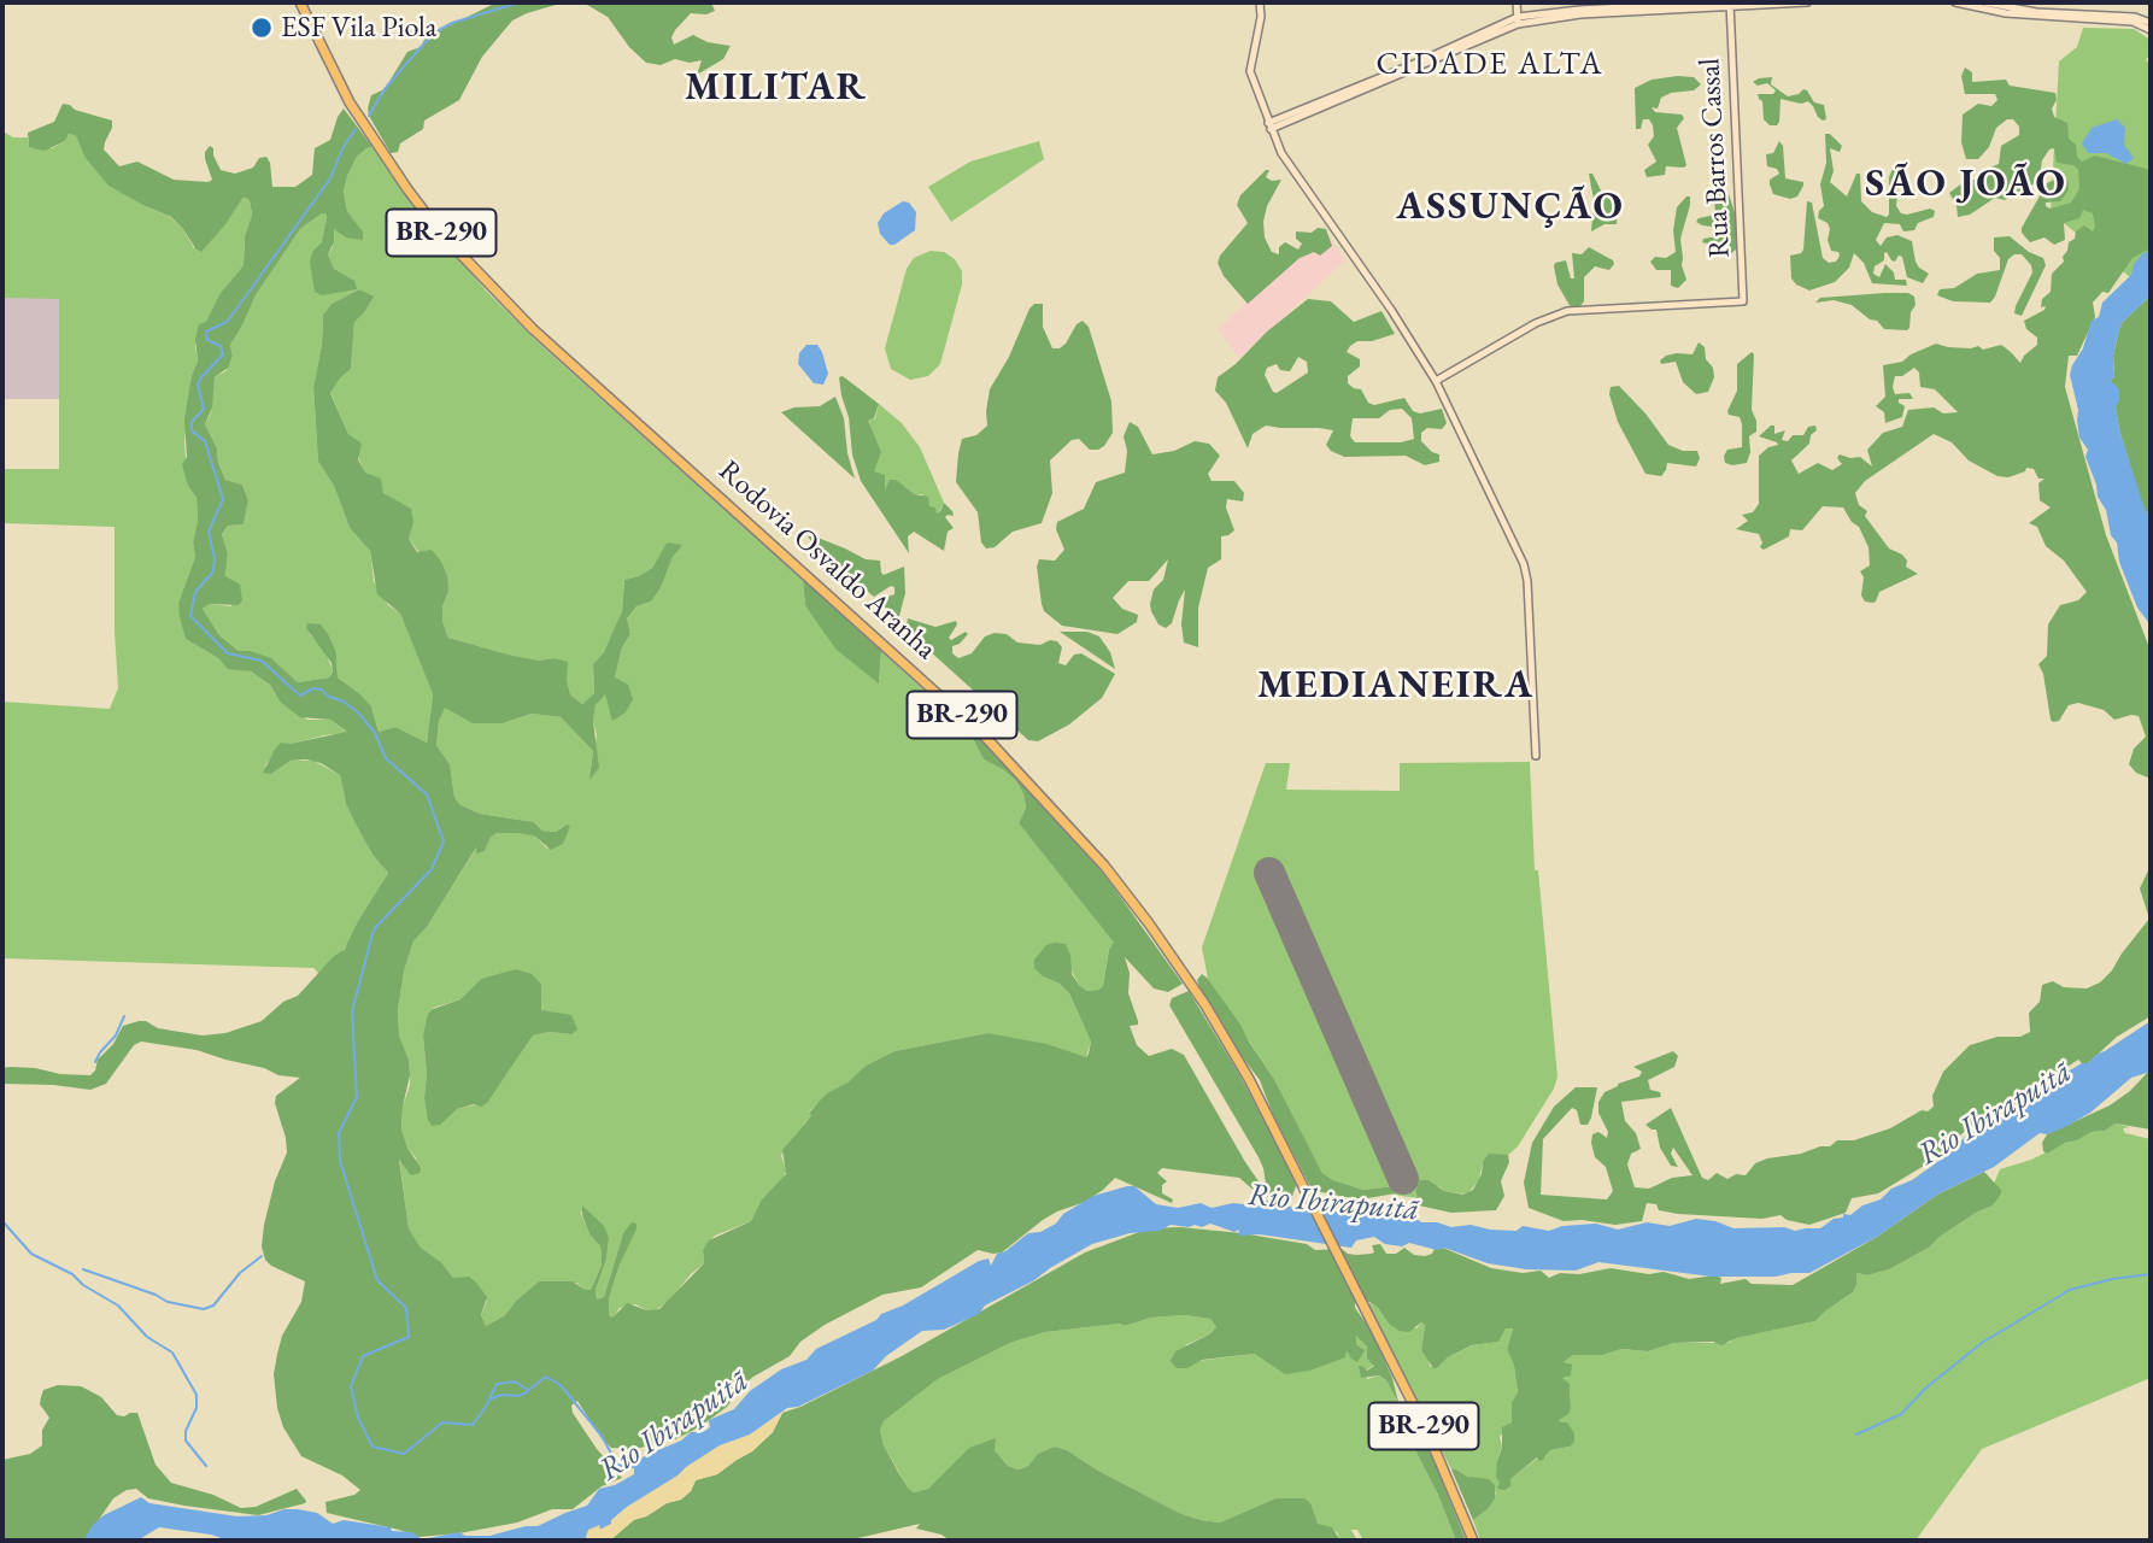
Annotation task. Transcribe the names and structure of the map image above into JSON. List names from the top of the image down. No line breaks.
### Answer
{"streets":{"highway":["BR-290","Rodovia Osvaldo Aranha"],"street":["Rua Barros Cassal"]},"districts":["CIDADE ALTA","MILITAR","SÃO JOÃO","ASSUNÇÃO","MEDIANEIRA"],"water":["Rio Ibirapuitã"],"places":["ESF Vila Piola"]}
